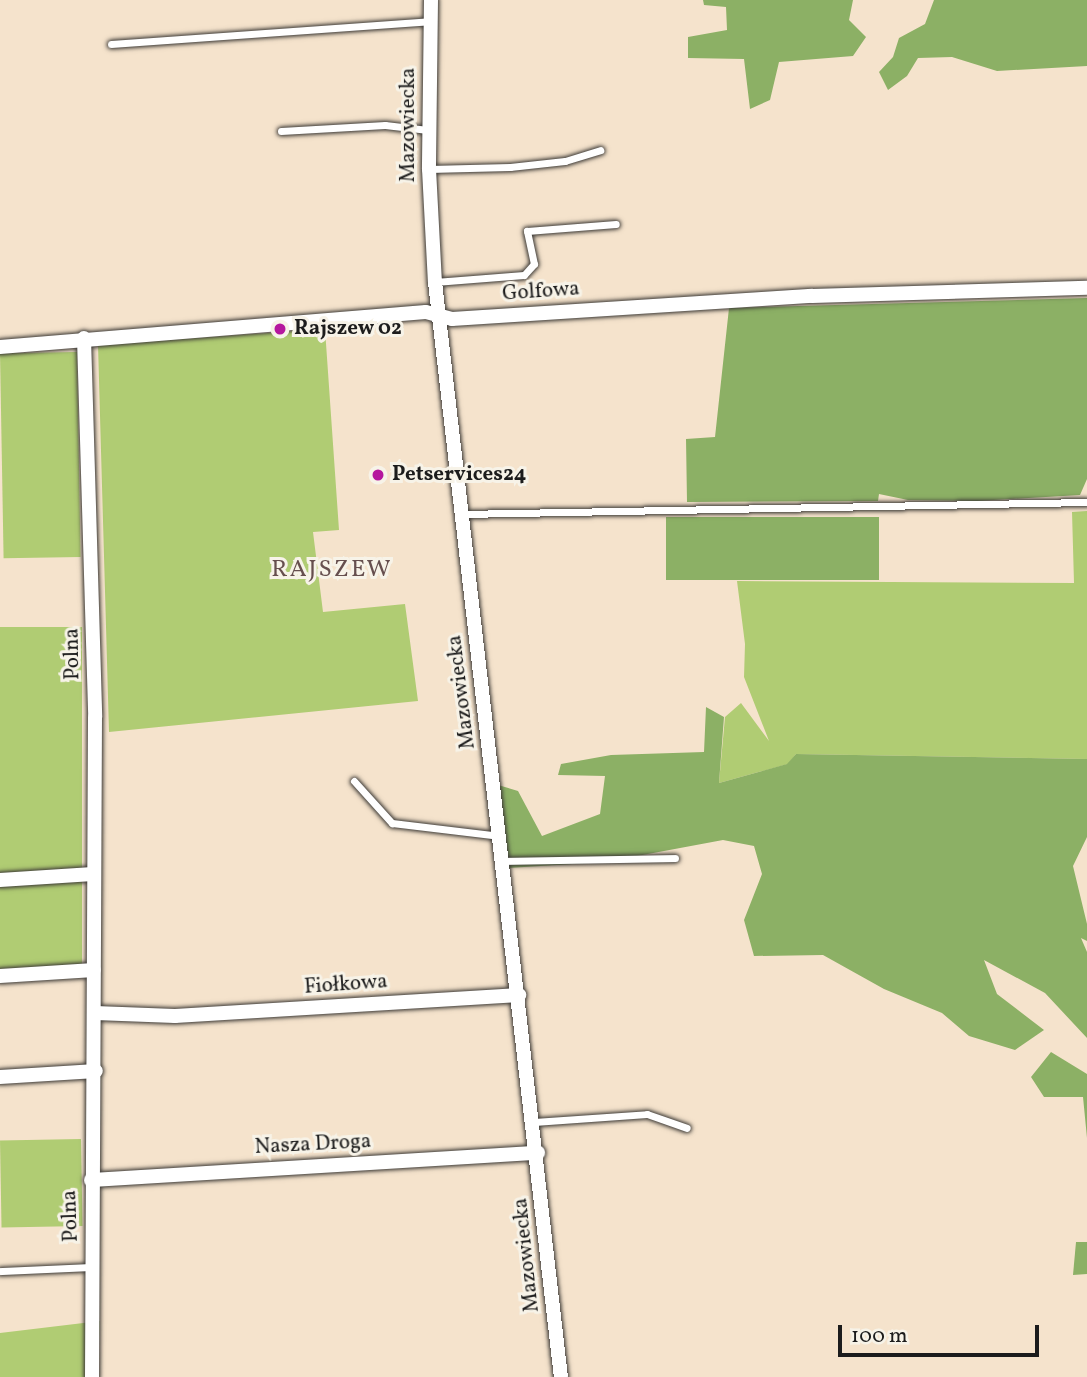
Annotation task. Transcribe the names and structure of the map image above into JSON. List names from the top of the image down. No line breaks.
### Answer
{"streets":{"street":["Mazowiecka","Golfowa","Polna","Fiołkowa","Nasza Droga"]},"crossings":[["Mazowiecka","Golfowa"],["Mazowiecka","Fiołkowa"],["Mazowiecka","Nasza Droga"],["Golfowa","Polna"],["Polna","Fiołkowa"],["Polna","Nasza Droga"]],"districts":["RAJSZEW"],"places":["Rajszew 02","Petservices24"],"scale_bar":"100 m"}
